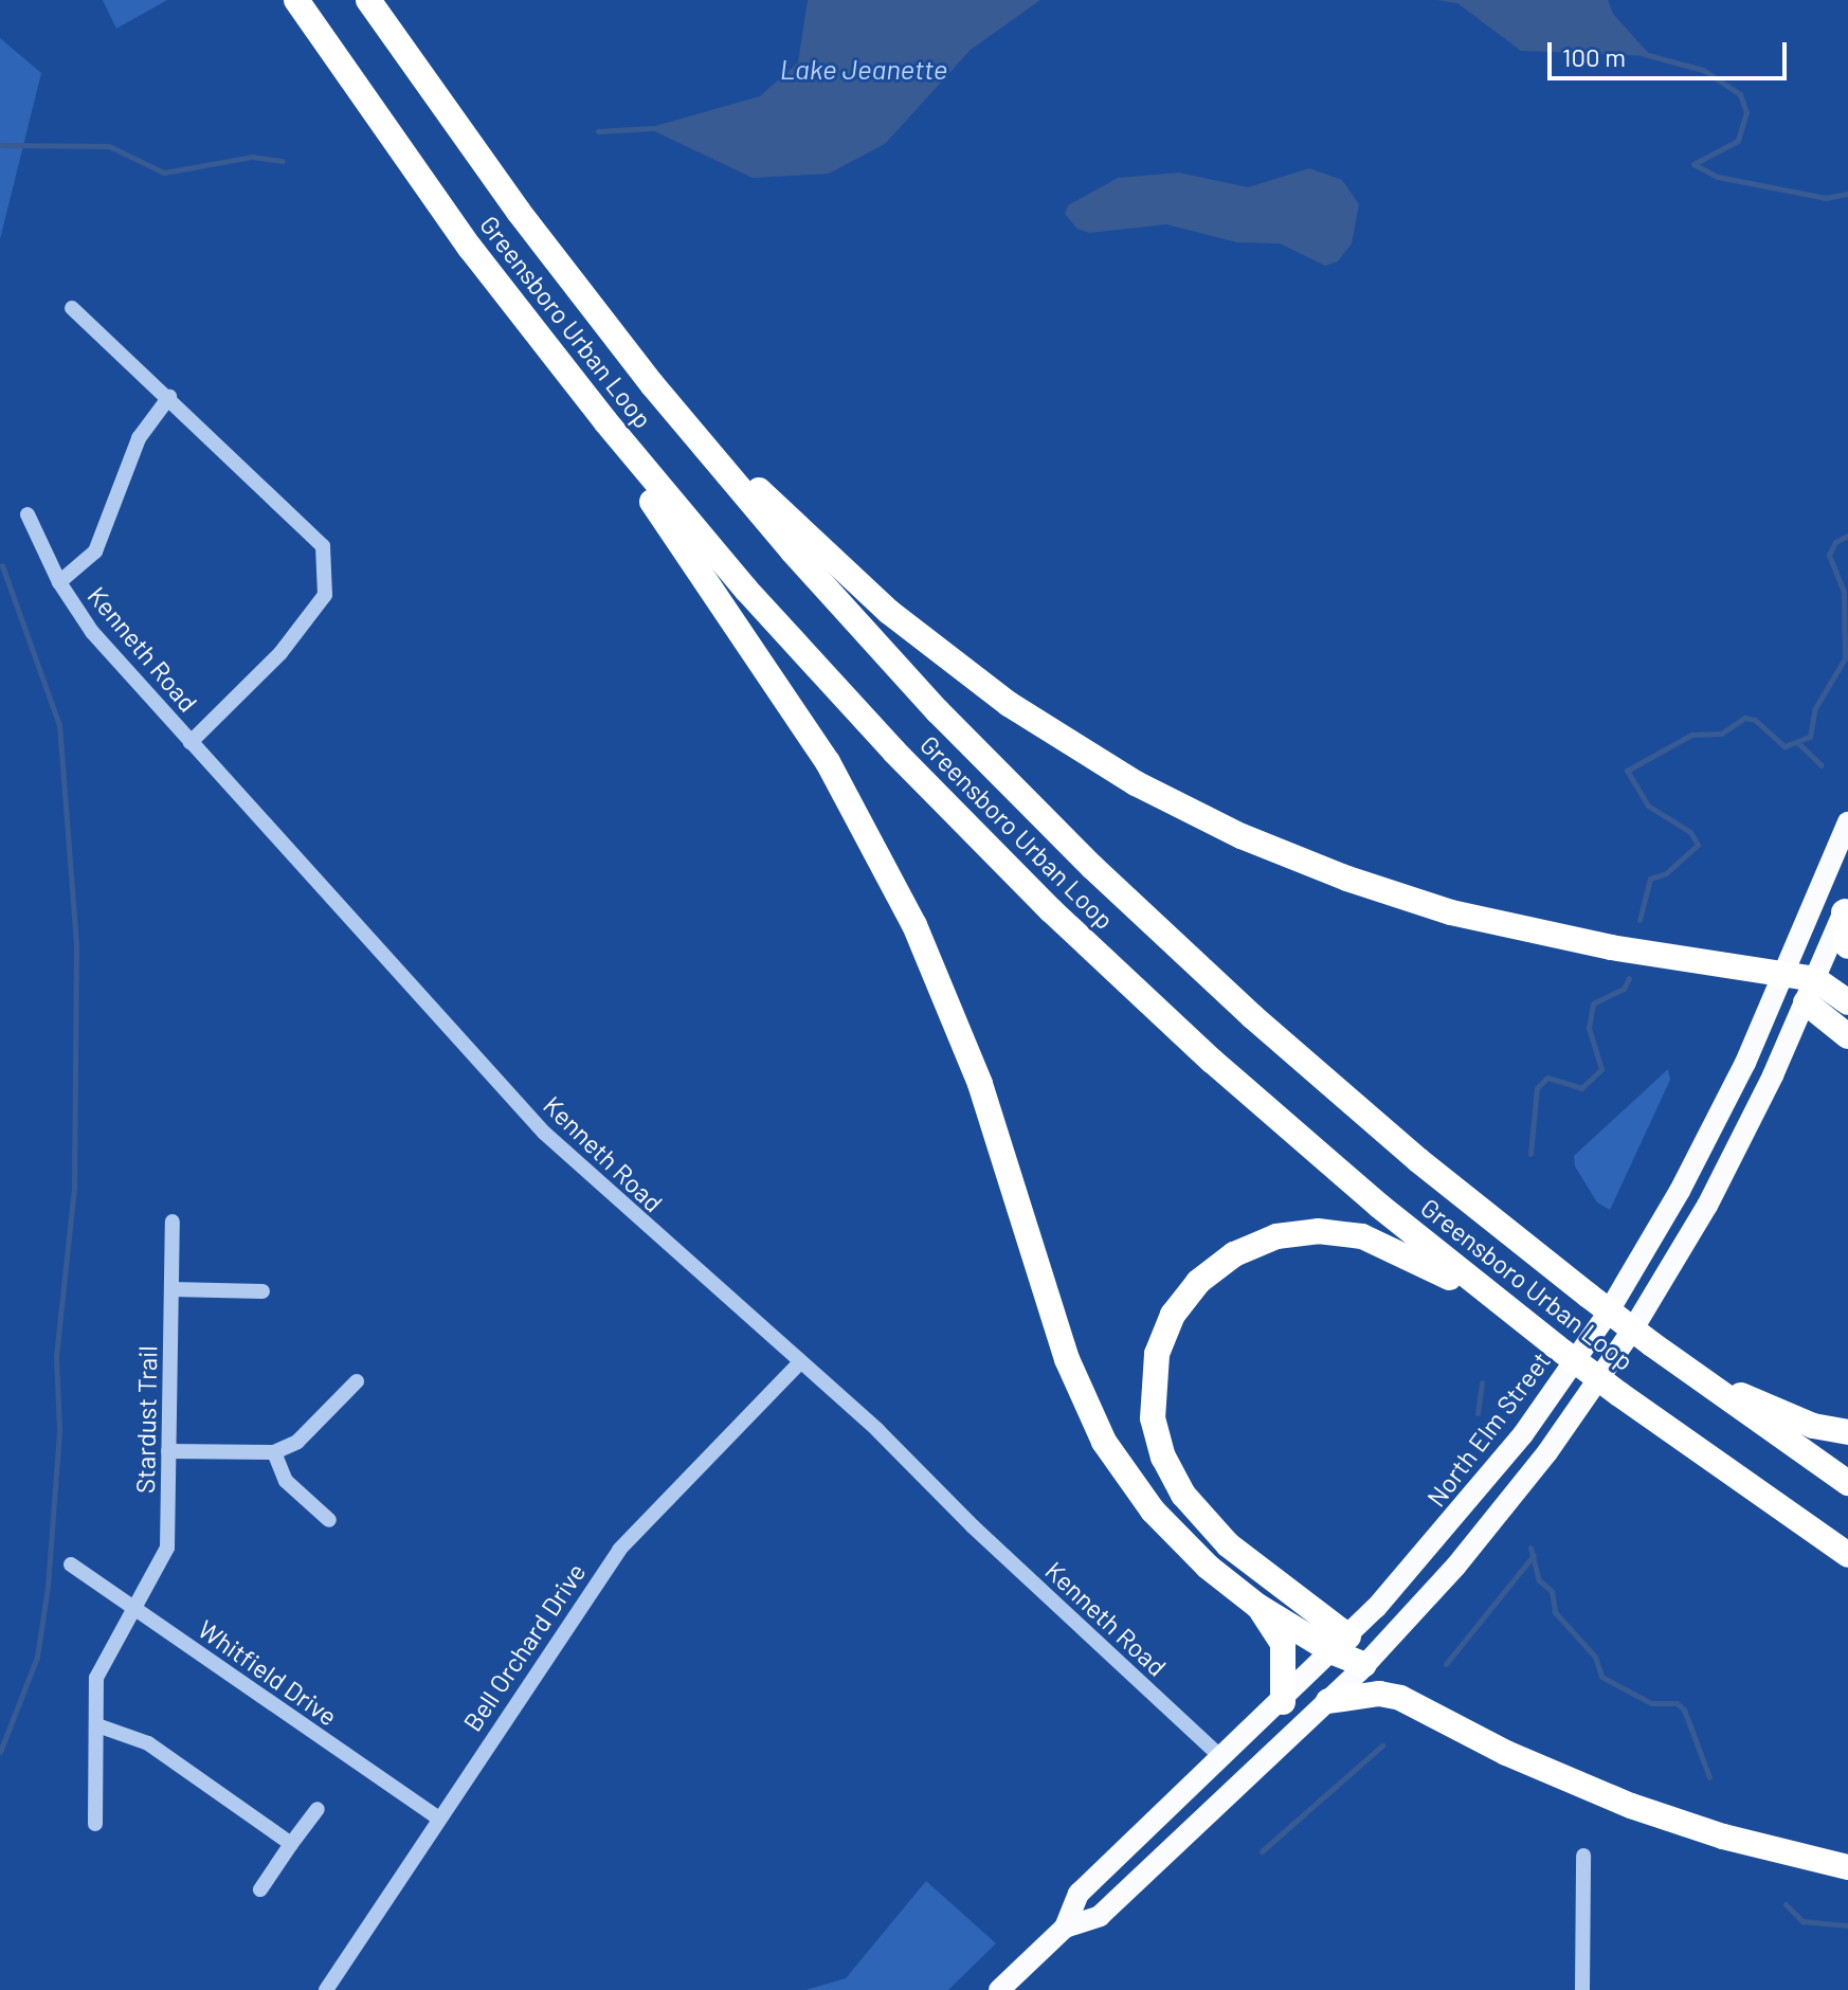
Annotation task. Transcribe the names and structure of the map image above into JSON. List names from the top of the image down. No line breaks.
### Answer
{"streets":{"highway":["Greensboro Urban Loop"],"main road":["North Elm Street"],"street":["Kenneth Road","Stardust Trail","Bell Orchard Drive","Whitfield Drive"]},"crossings":[["Kenneth Road","North Elm Street"],["Kenneth Road","Bell Orchard Drive"],["Stardust Trail","Whitfield Drive"],["Bell Orchard Drive","Whitfield Drive"]],"water":["Lake Jeanette"],"scale_bar":"100 m"}
